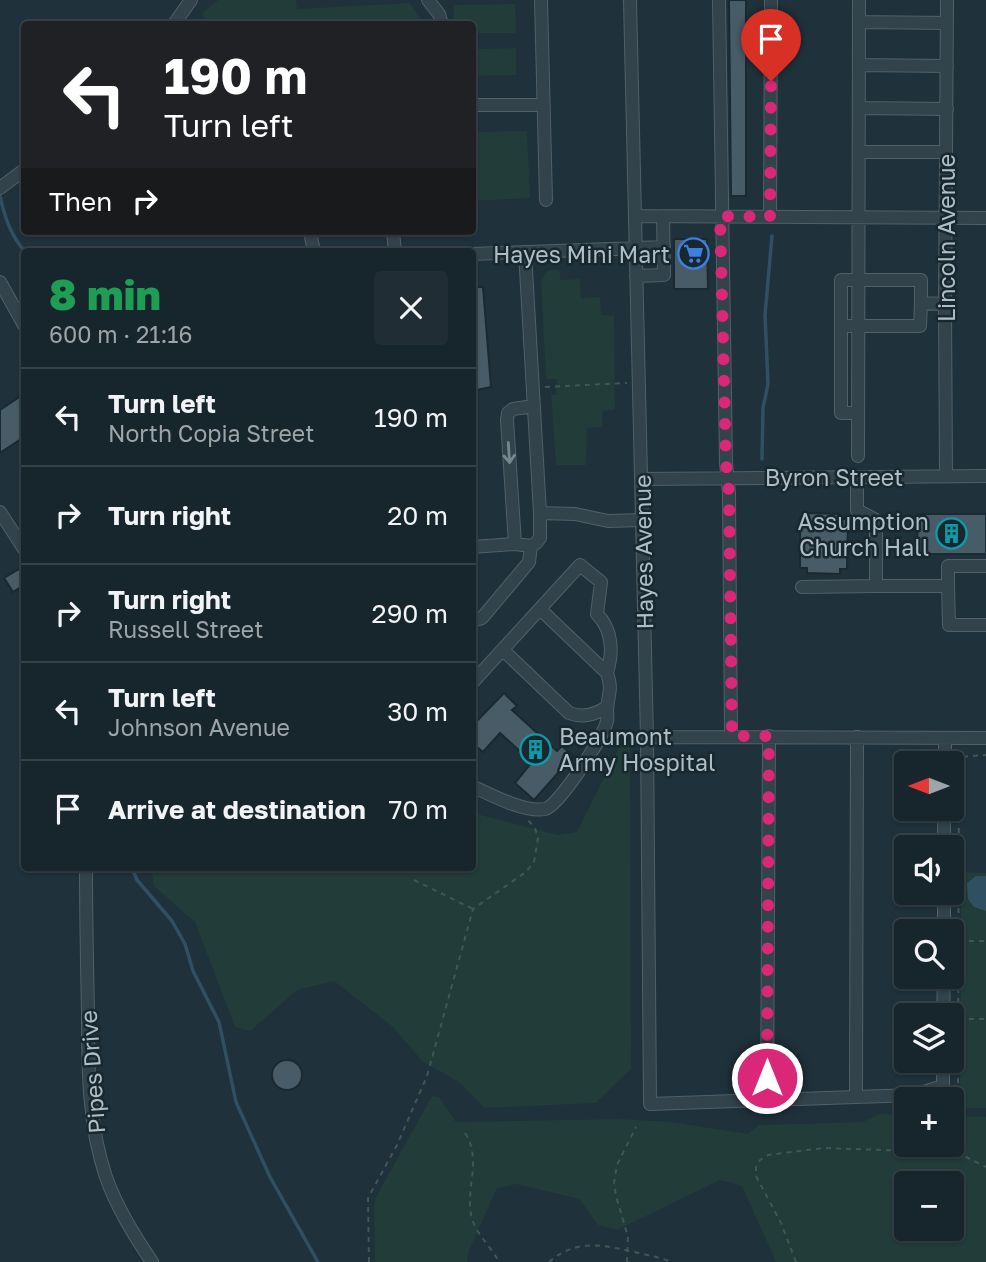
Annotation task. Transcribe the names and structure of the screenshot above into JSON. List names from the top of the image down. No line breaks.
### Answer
{"streets":{"street":["Lincoln Avenue","Byron Street","Hayes Avenue","Pipes Drive"]},"crossings":[["Lincoln Avenue","Byron Street"],["Byron Street","Hayes Avenue"]],"places":{"supermarket":["Hayes Mini Mart"],"building":["Assumption Church Hall","Beaumont Army Hospital"]},"north":"left","page":{"turn":["190 m","Turn left"],"then":"Then","heading":["8 min","600 m · 21:16"],"list":[{"name":"Turn left","note":"North Copia Street","value":"190 m"},{"name":"Turn right","value":"20 m"},{"name":"Turn right","note":"Russell Street","value":"290 m"},{"name":"Turn left","note":"Johnson Avenue","value":"30 m"},{"name":"Arrive at destination","value":"70 m"}],"map_buttons":["+","−"]}}
